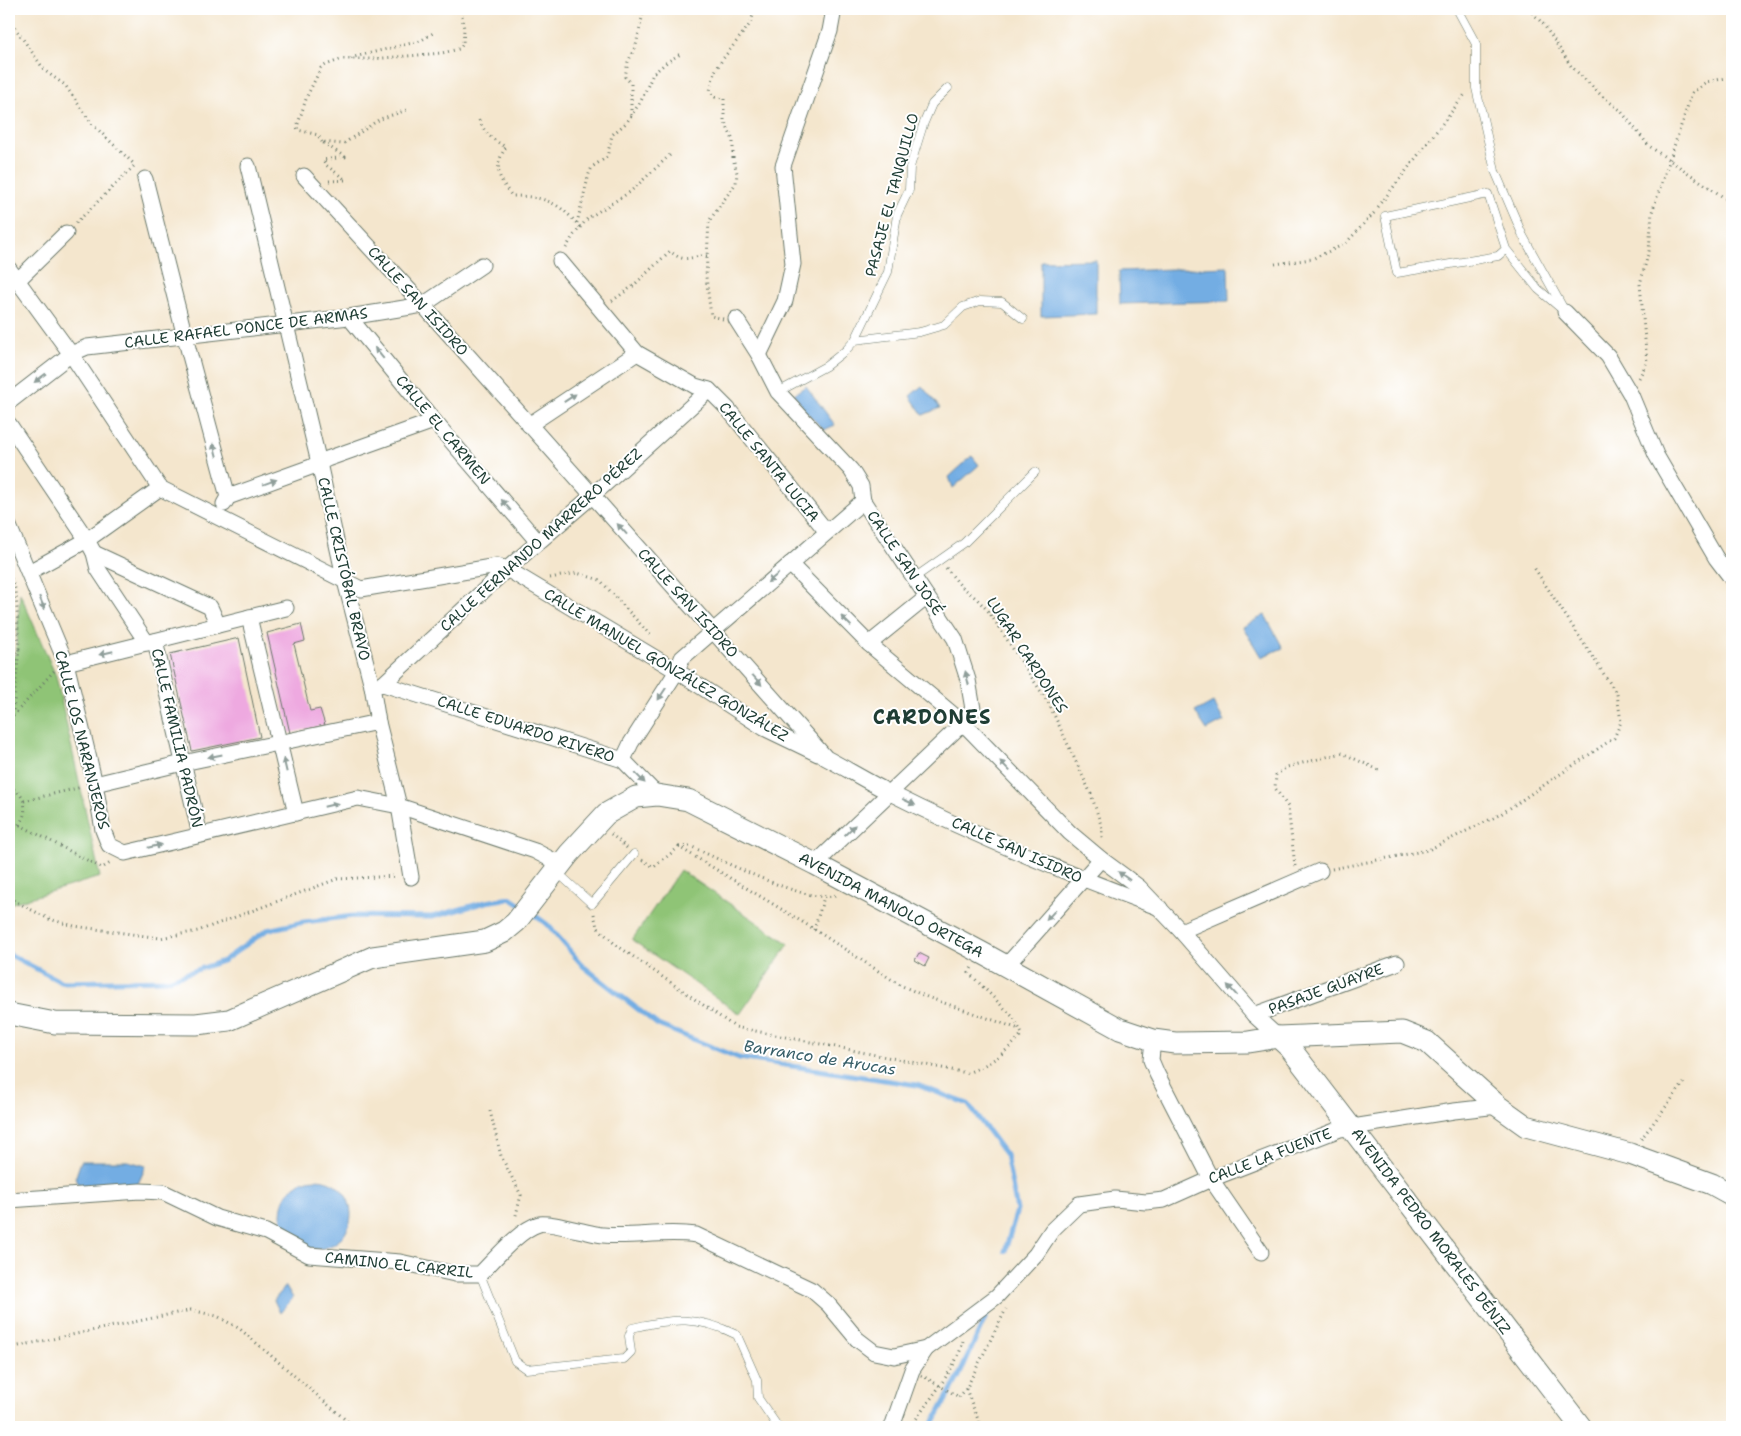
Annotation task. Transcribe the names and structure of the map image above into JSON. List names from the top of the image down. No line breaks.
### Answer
{"streets":{"street":["CALLE SAN ISIDRO","CALLE RAFAEL PONCE DE ARMAS","CALLE EL CARMEN","CALLE SANTA LUCIA","CALLE FERNANDO MARRERO PÉREZ","CALLE SAN JOSÉ","CALLE CRISTÓBAL BRAVO","CALLE MANUEL GONZÁLEZ GONZÁLEZ","CALLE EDUARDO RIVERO","CALLE FAMILIA PADRÓN","CALLE LOS NARANJEROS","AVENIDA MANOLO ORTEGA","PASAJE GUAYRE","CALLE LA FUENTE","AVENIDA PEDRO MORALES DÉNIZ","CAMINO EL CARRIL"],"lane":["PASAJE EL TANQUILLO"],"path":["LUGAR CARDONES"]},"crossings":[["PASAJE EL TANQUILLO","CALLE SAN JOSÉ"],["CALLE SAN ISIDRO","CALLE RAFAEL PONCE DE ARMAS"],["CALLE SAN ISIDRO","CALLE FERNANDO MARRERO PÉREZ"],["CALLE SAN ISIDRO","CALLE MANUEL GONZÁLEZ GONZÁLEZ"],["CALLE RAFAEL PONCE DE ARMAS","CALLE EL CARMEN"],["CALLE RAFAEL PONCE DE ARMAS","CALLE CRISTÓBAL BRAVO"],["CALLE EL CARMEN","CALLE FERNANDO MARRERO PÉREZ"],["CALLE SANTA LUCIA","CALLE FERNANDO MARRERO PÉREZ"],["CALLE FERNANDO MARRERO PÉREZ","CALLE CRISTÓBAL BRAVO"],["CALLE FERNANDO MARRERO PÉREZ","CALLE MANUEL GONZÁLEZ GONZÁLEZ"],["CALLE FERNANDO MARRERO PÉREZ","CALLE EDUARDO RIVERO"],["CALLE CRISTÓBAL BRAVO","CALLE EDUARDO RIVERO"],["CALLE EDUARDO RIVERO","AVENIDA MANOLO ORTEGA"],["AVENIDA MANOLO ORTEGA","CALLE LA FUENTE"],["AVENIDA MANOLO ORTEGA","AVENIDA PEDRO MORALES DÉNIZ"],["CALLE LA FUENTE","AVENIDA PEDRO MORALES DÉNIZ"],["CALLE LA FUENTE","CAMINO EL CARRIL"]],"one_way":["CALLE EL CARMEN"],"districts":["CARDONES"],"water":["Barranco de Arucas"]}
